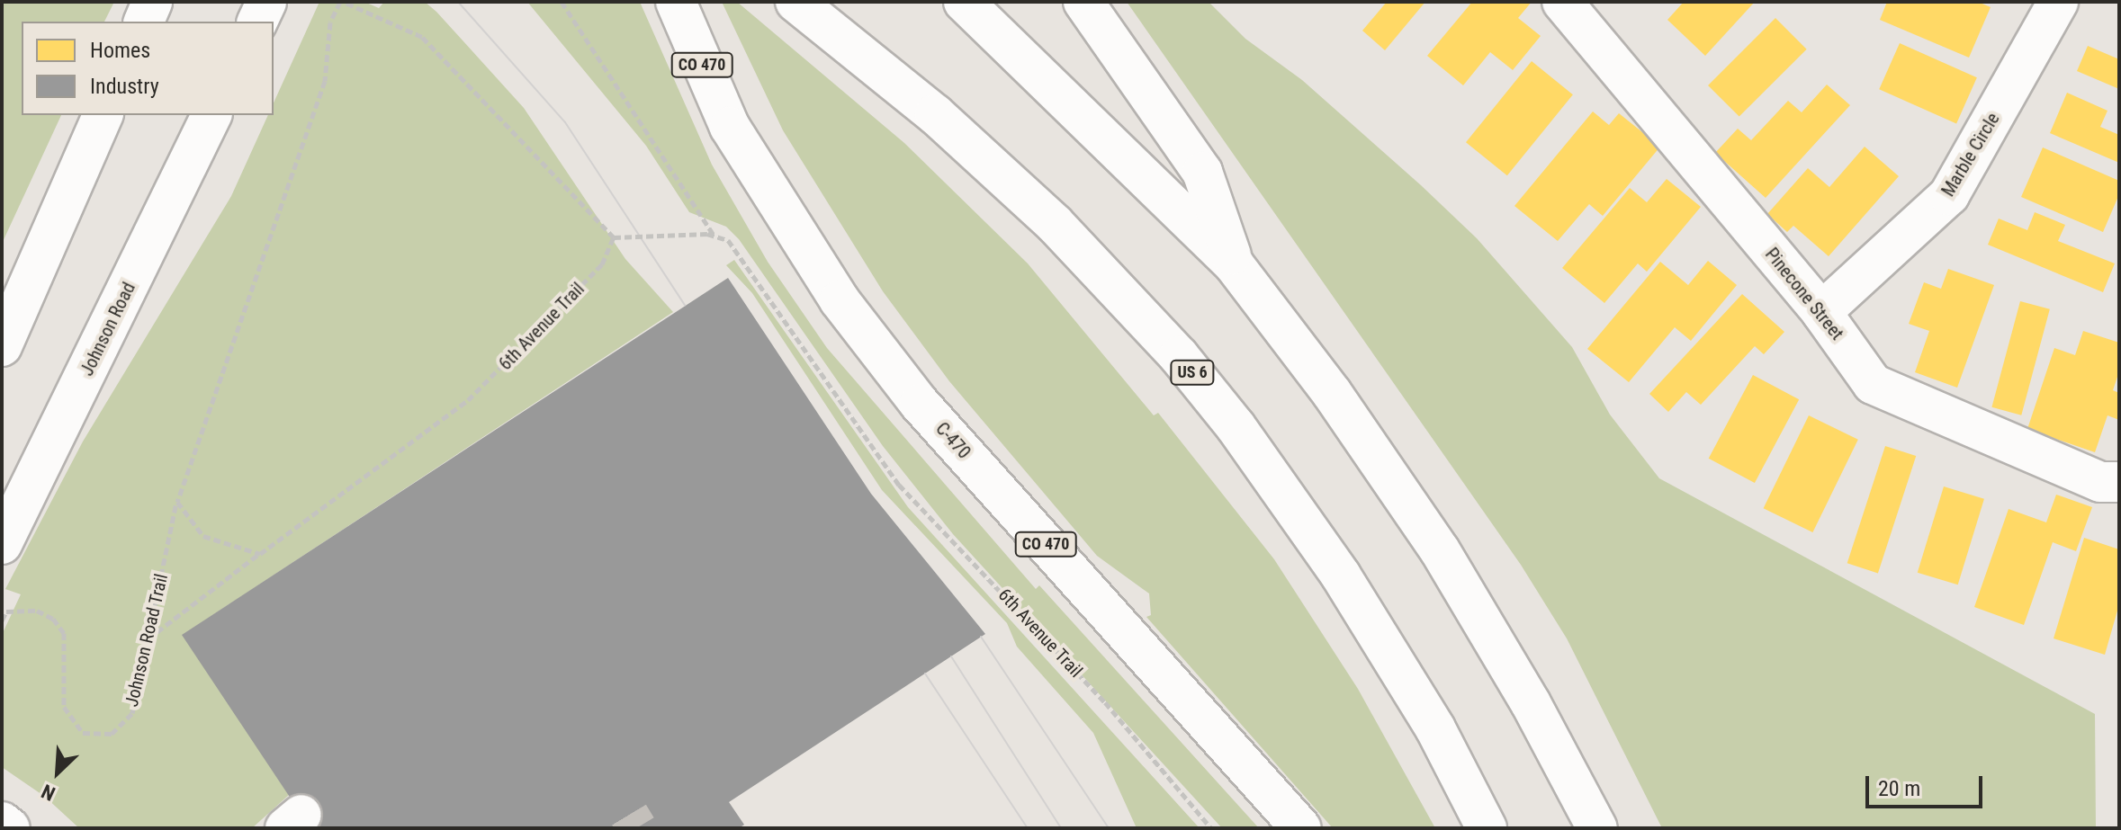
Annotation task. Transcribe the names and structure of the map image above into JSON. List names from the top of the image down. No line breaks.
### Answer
{"streets":{"main road":["CO 470","Marble Circle","Pinecone Street","Johnson Road","US 6","C-470"],"path":["6th Avenue Trail","Johnson Road Trail"]},"crossings":[["Marble Circle","Pinecone Street"],["6th Avenue Trail","Johnson Road Trail"]],"legend":["Homes","Industry"],"scale_bar":"20 m","north":"bottom left"}
